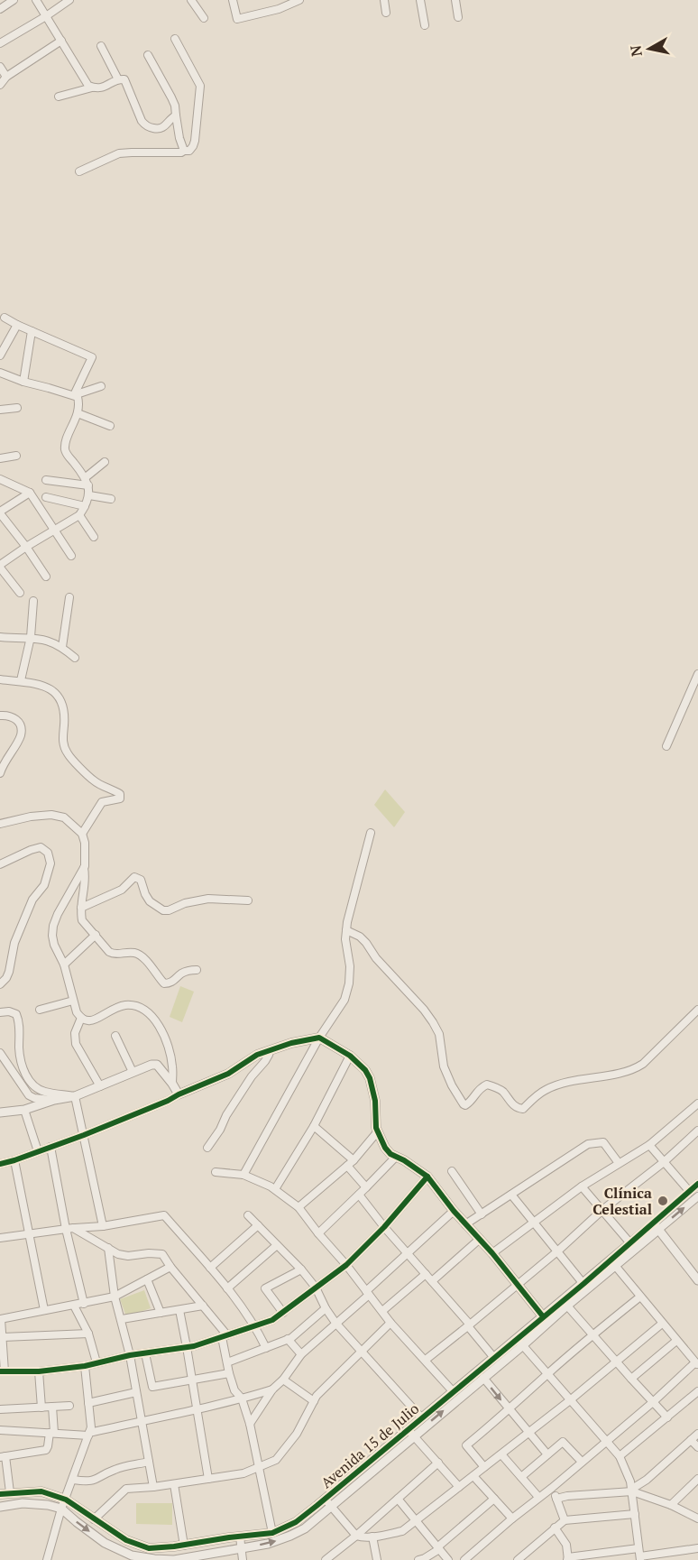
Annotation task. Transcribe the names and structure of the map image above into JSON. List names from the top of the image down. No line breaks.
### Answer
{"streets":{"street":["Avenida 15 de Julio"]},"places":["Clínica Celestial"],"north":"left"}
